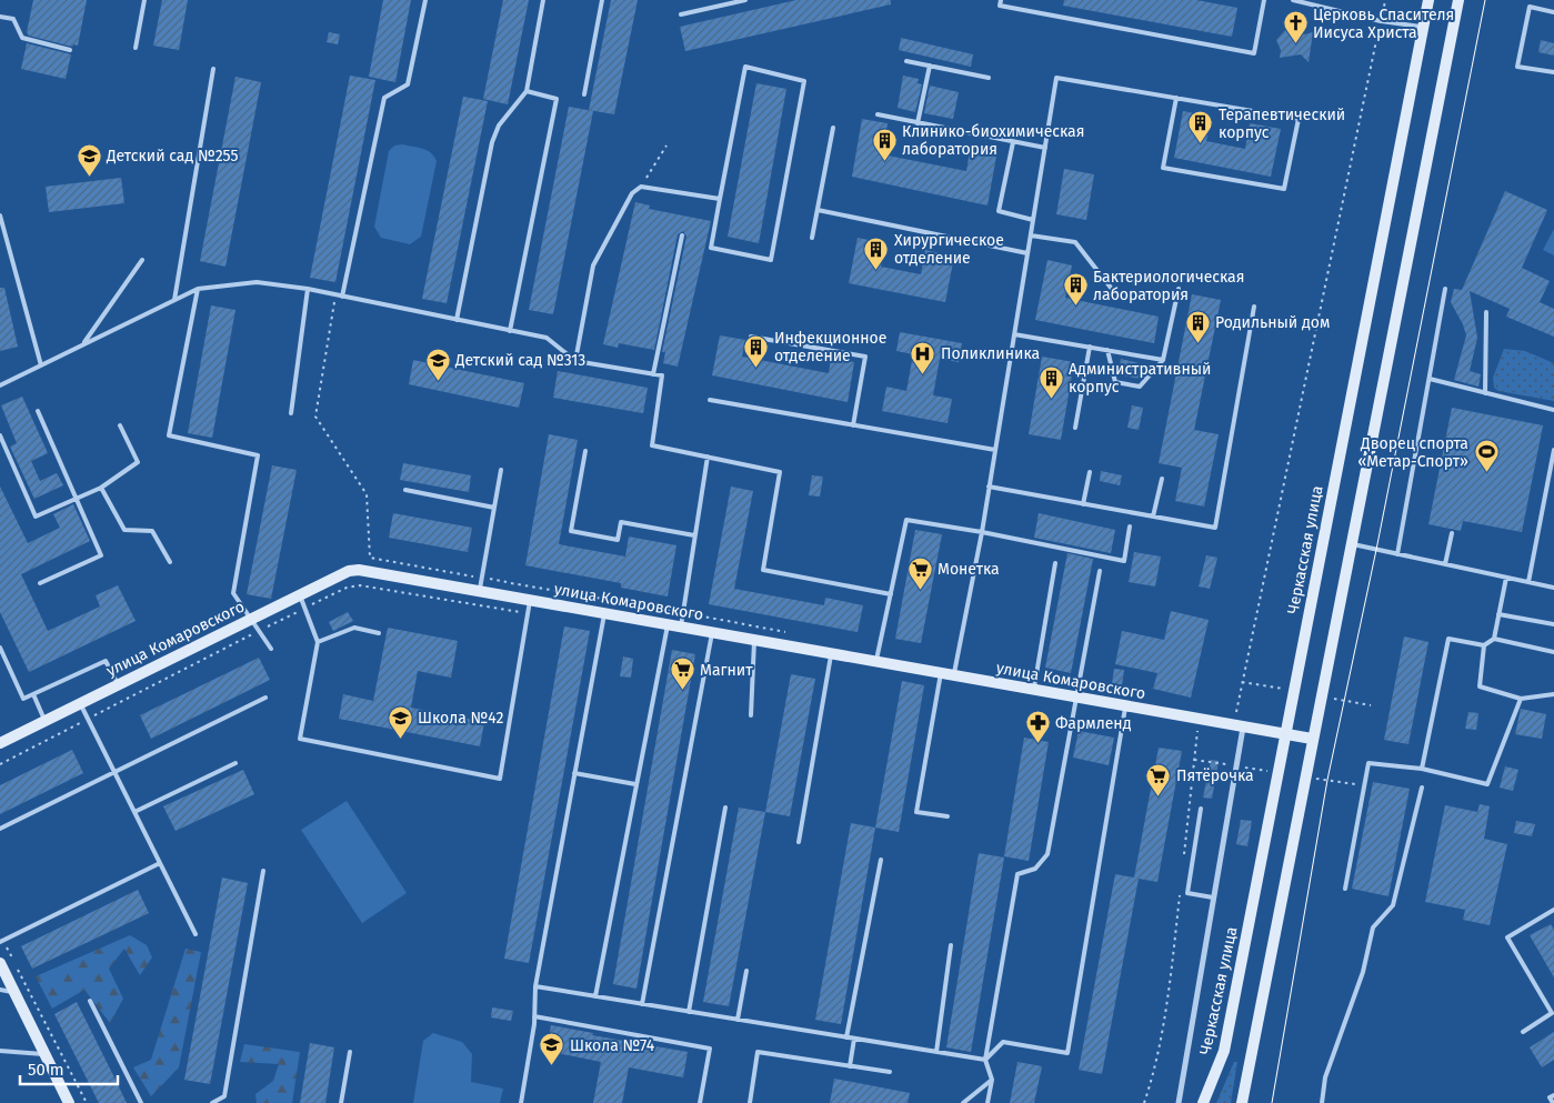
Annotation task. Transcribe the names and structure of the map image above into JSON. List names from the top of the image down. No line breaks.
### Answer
{"streets":{"main road":["Черкасская улица","улица Комаровского"]},"crossings":[["Черкасская улица","улица Комаровского"]],"places":{"church":["Церковь Спасителя Иисуса Христа"],"building":["Терапевтический корпус","Клинико-биохимическая лаборатория","Хирургическое отделение","Бактериологическая лаборатория","Родильный дом","Инфекционное отделение","Административный корпус"],"school or university":["Детский сад №255","Детский сад №313","Школа №42","Школа №74"],"hospital":["Поликлиника"],"sports":["Дворец спорта «Метар-Спорт»"],"supermarket":["Монетка","Магнит","Пятёрочка"],"pharmacy":["Фармленд"]},"scale_bar":"50 m"}
